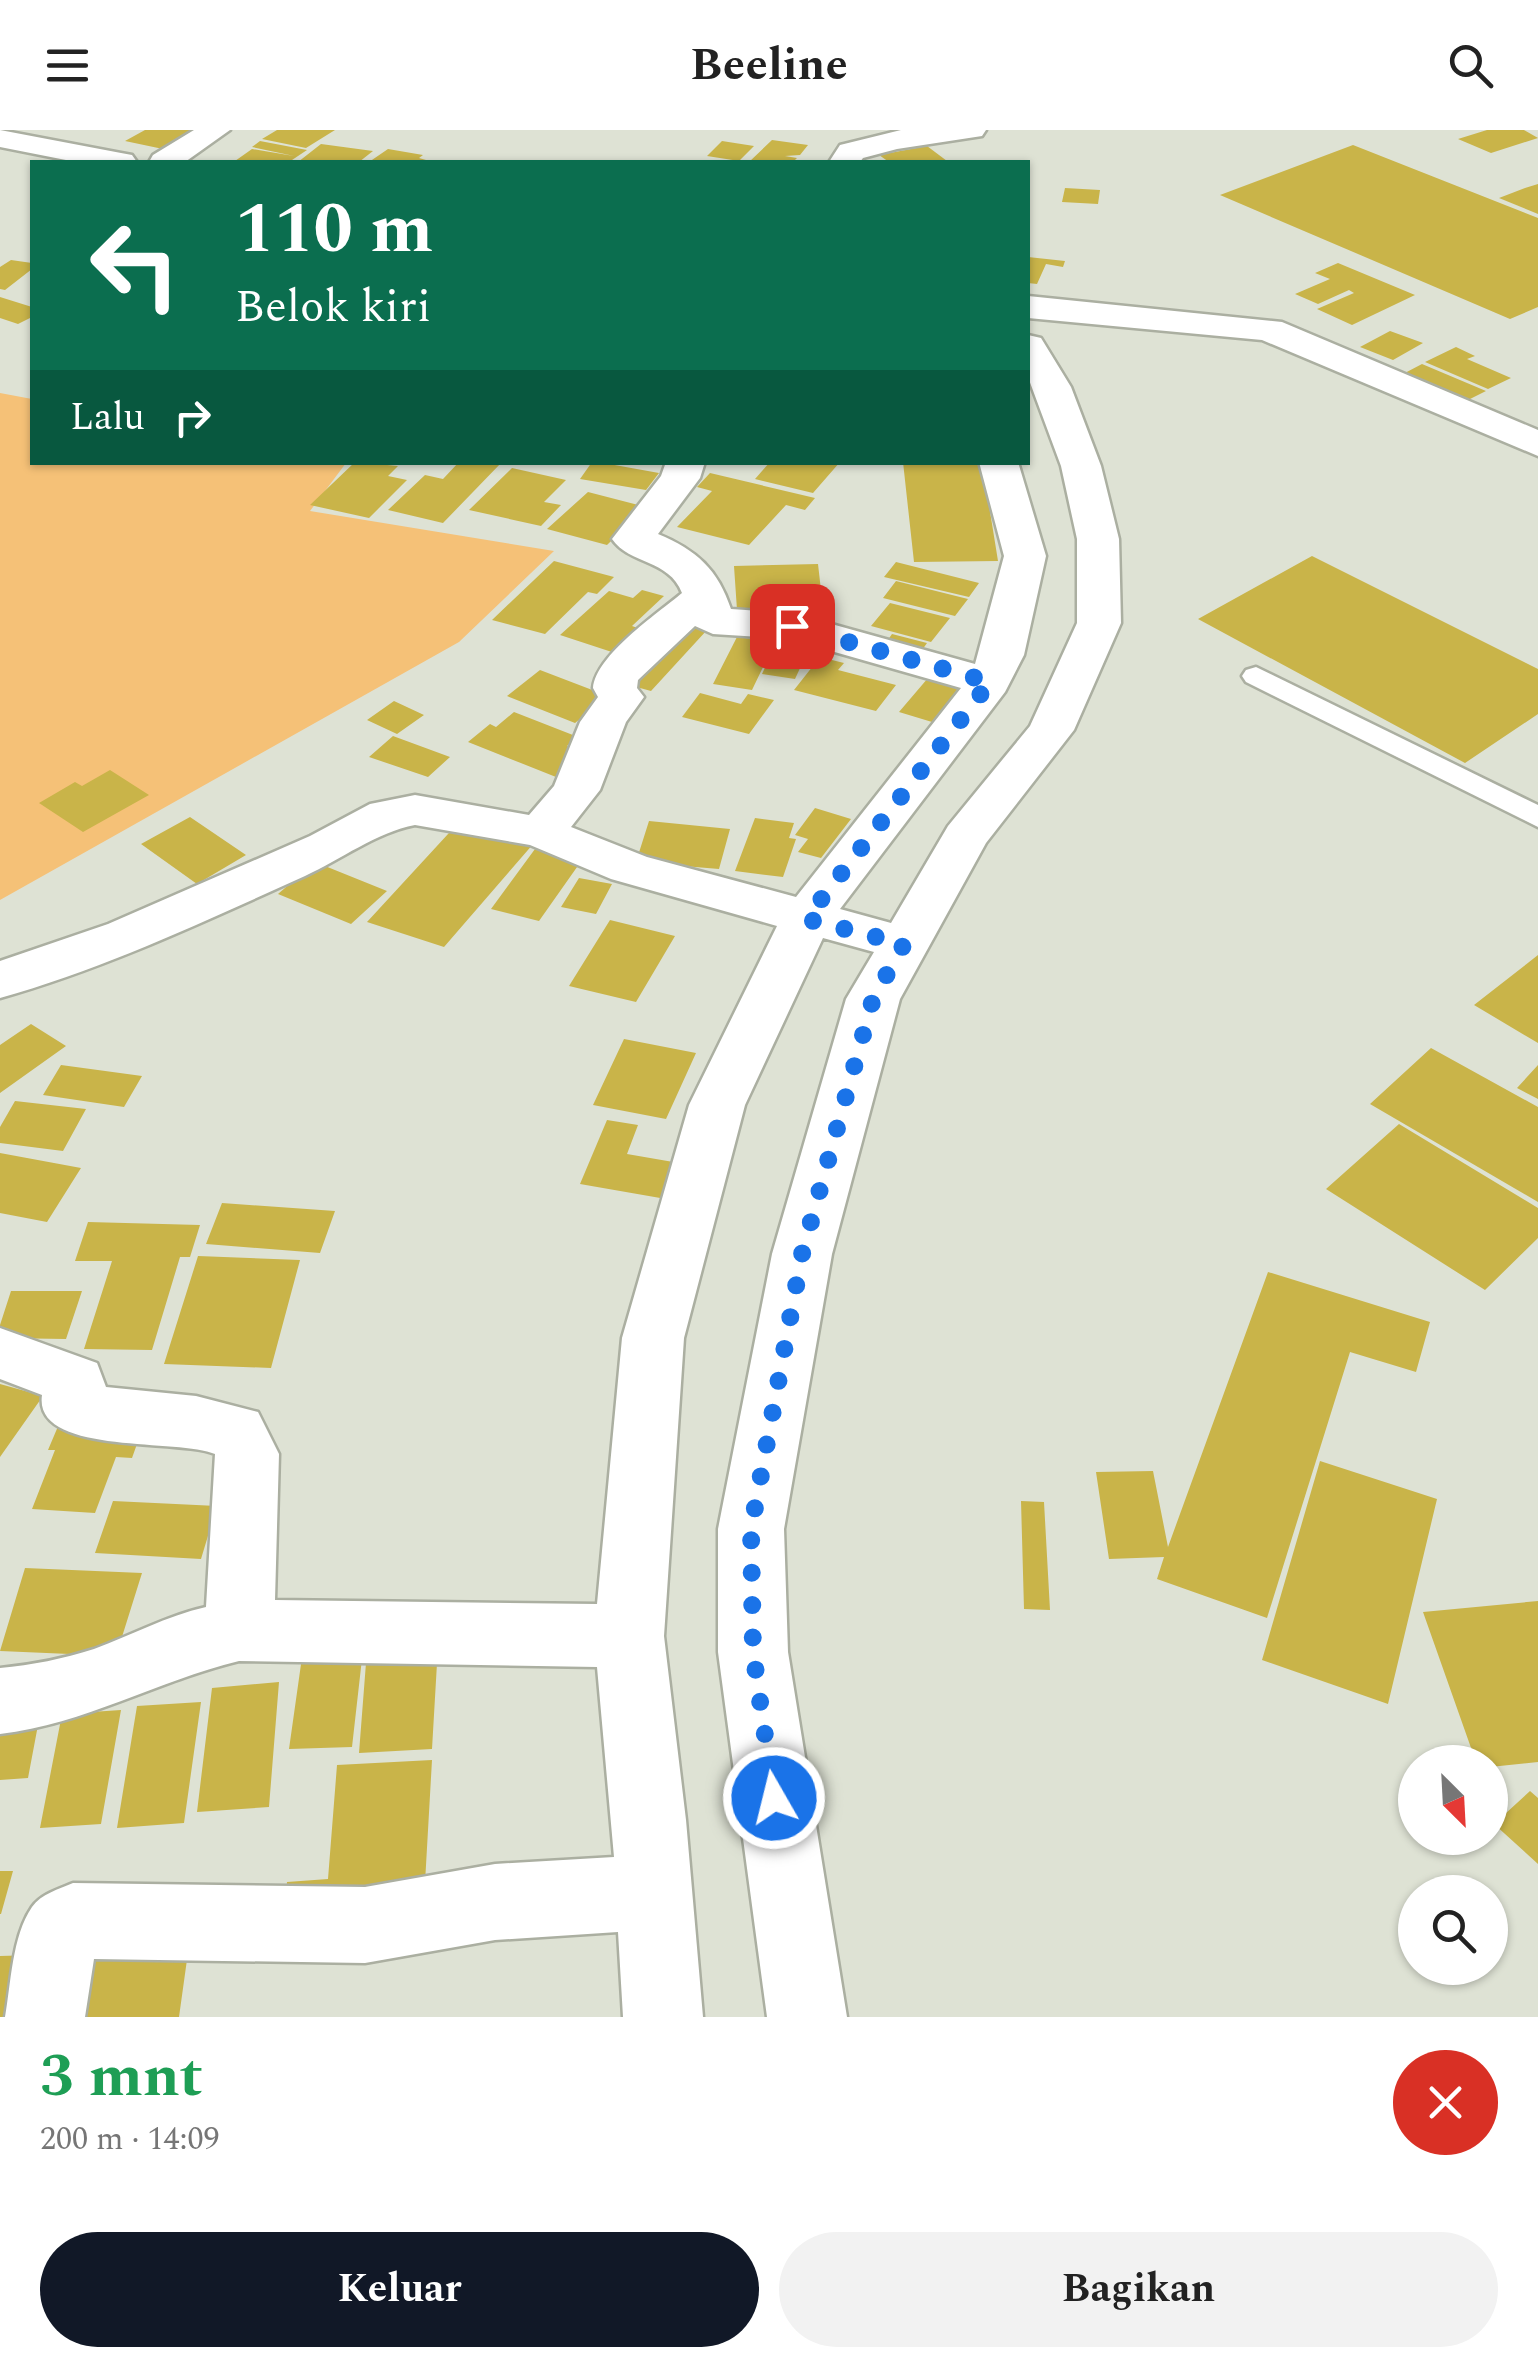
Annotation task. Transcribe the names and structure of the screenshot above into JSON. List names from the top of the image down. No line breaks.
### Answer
{"north":"bottom right","page":{"header":"Beeline","turn":["110 m","Belok kiri"],"then":"Lalu","heading":["3 mnt","200 m · 14:09"],"buttons":["Keluar","Bagikan"]}}
